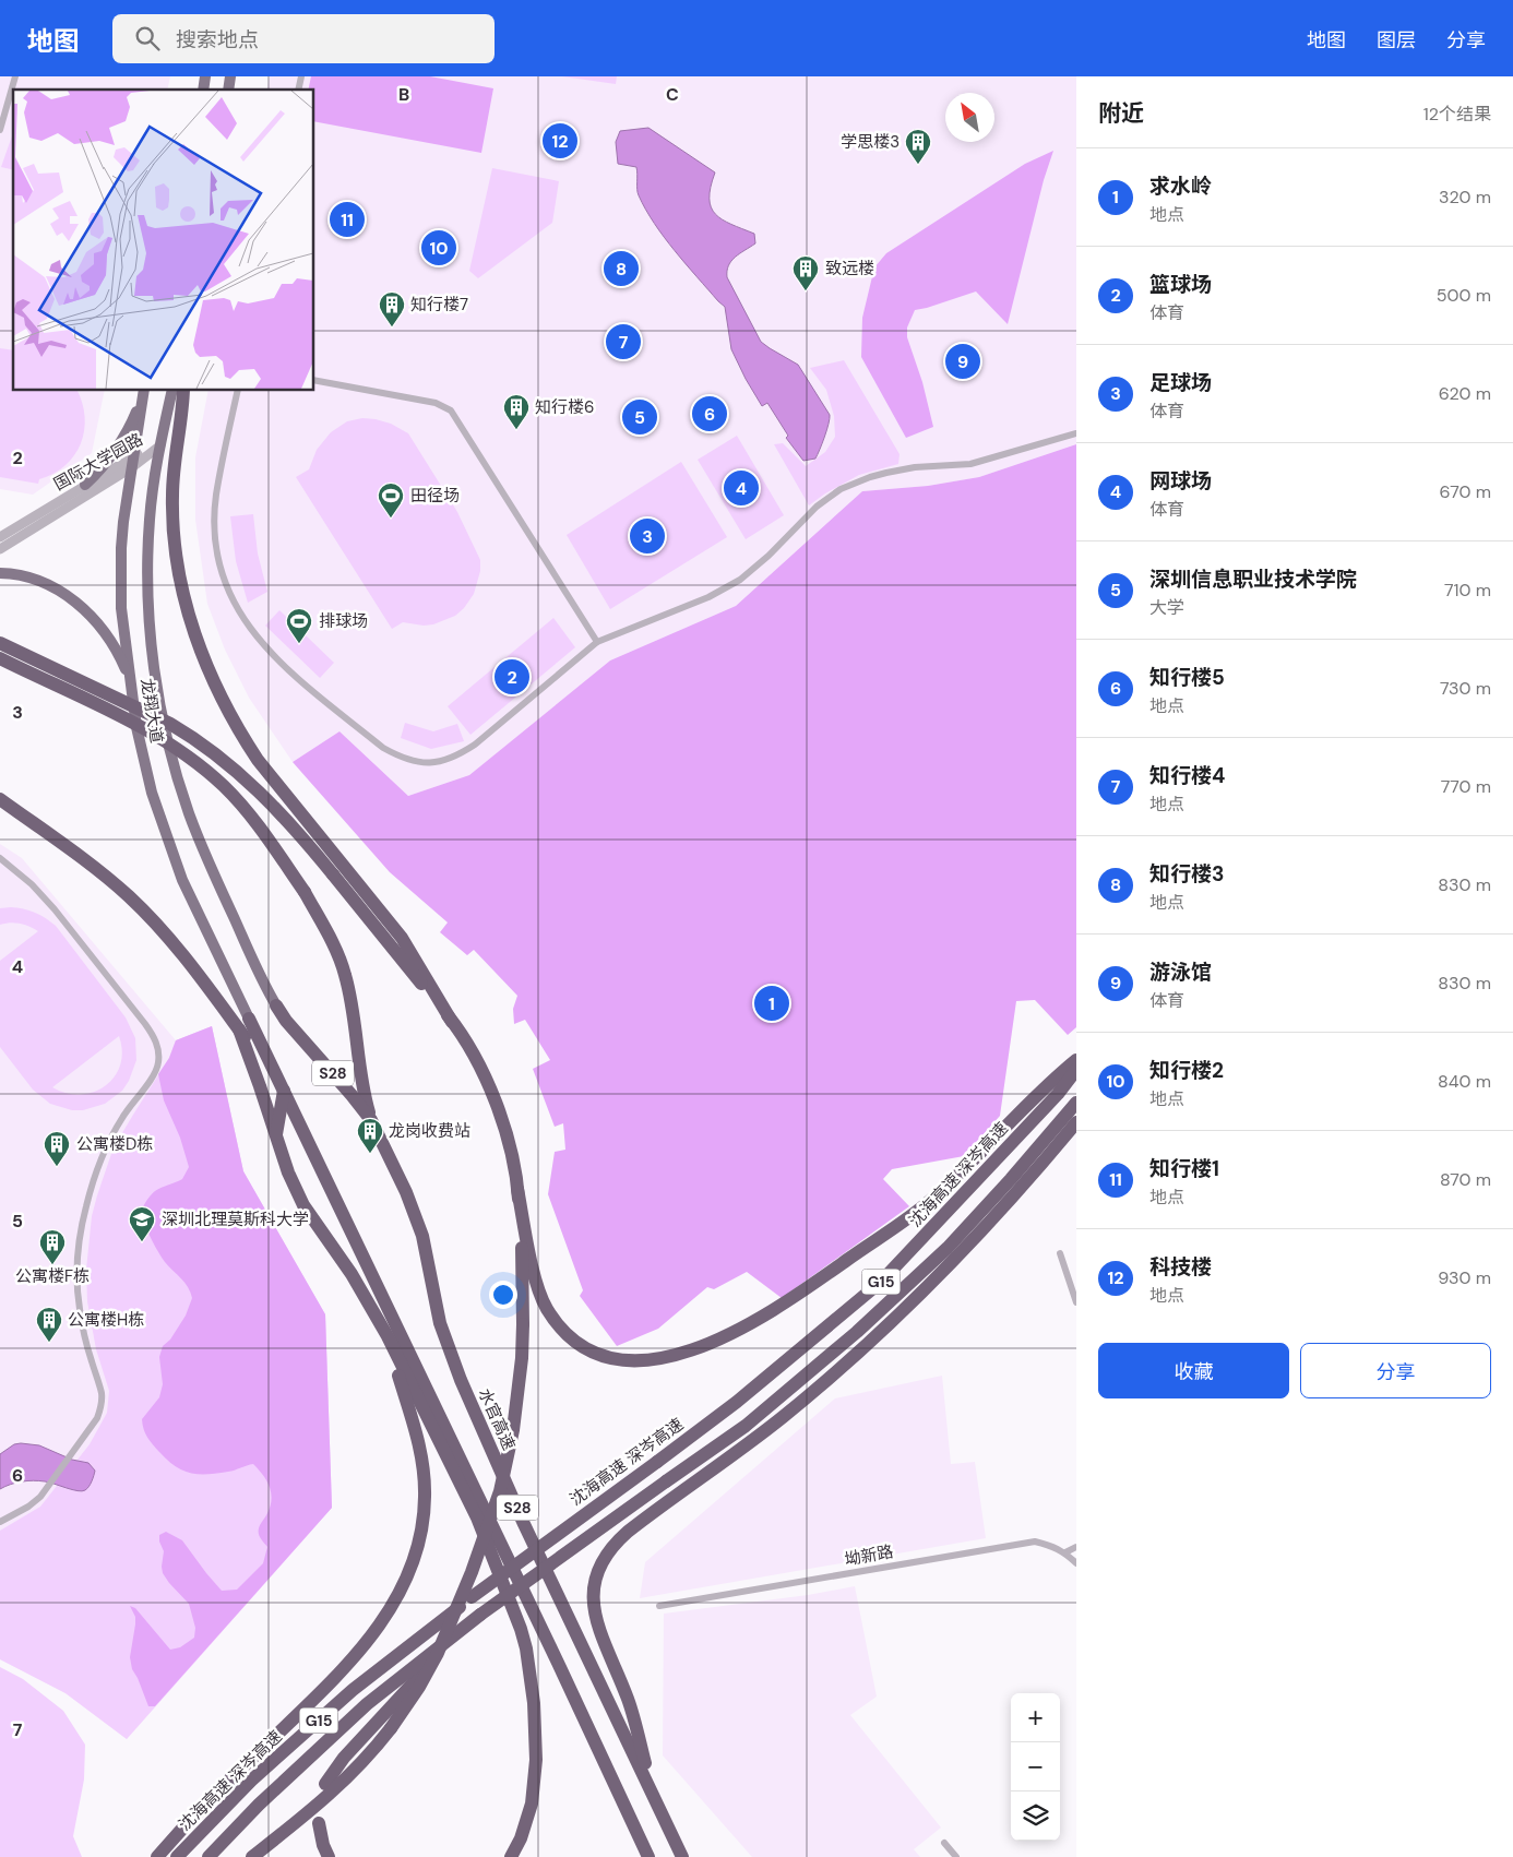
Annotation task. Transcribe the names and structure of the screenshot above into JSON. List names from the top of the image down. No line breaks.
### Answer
{"streets":{"highway":["S28","沈海高速 深岑高速","G15","水官高速"],"main road":["龙翔大道"],"street":["国际大学园路","坳新路"]},"crossings":[["国际大学园路","龙翔大道"],["龙翔大道","S28"],["龙翔大道","水官高速"]],"places":{"building":["学思楼3","致远楼","知行楼7","知行楼6","龙岗收费站","公寓楼D栋","公寓楼F栋","公寓楼H栋"],"sports":["田径场","排球场"],"school or university":["深圳北理莫斯科大学"]},"north":"top left","page":{"header":"地图","search":"搜索地点","nav":["地图","图层","分享"],"heading":["附近","12个结果"],"pins":["12","11","10","8","7","9","6","5","4","3","2","1"],"list":[{"mark":"1","name":"求水岭","note":"地点","value":"320 m"},{"mark":"2","name":"篮球场","note":"体育","value":"500 m"},{"mark":"3","name":"足球场","note":"体育","value":"620 m"},{"mark":"4","name":"网球场","note":"体育","value":"670 m"},{"mark":"5","name":"深圳信息职业技术学院","note":"大学","value":"710 m"},{"mark":"6","name":"知行楼5","note":"地点","value":"730 m"},{"mark":"7","name":"知行楼4","note":"地点","value":"770 m"},{"mark":"8","name":"知行楼3","note":"地点","value":"830 m"},{"mark":"9","name":"游泳馆","note":"体育","value":"830 m"},{"mark":"10","name":"知行楼2","note":"地点","value":"840 m"},{"mark":"11","name":"知行楼1","note":"地点","value":"870 m"},{"mark":"12","name":"科技楼","note":"地点","value":"930 m"}],"buttons":["收藏","分享"],"map_buttons":["+","−"]},"grid":{"columns":["B","C"],"rows":["2","3","4","5","6","7"]}}
